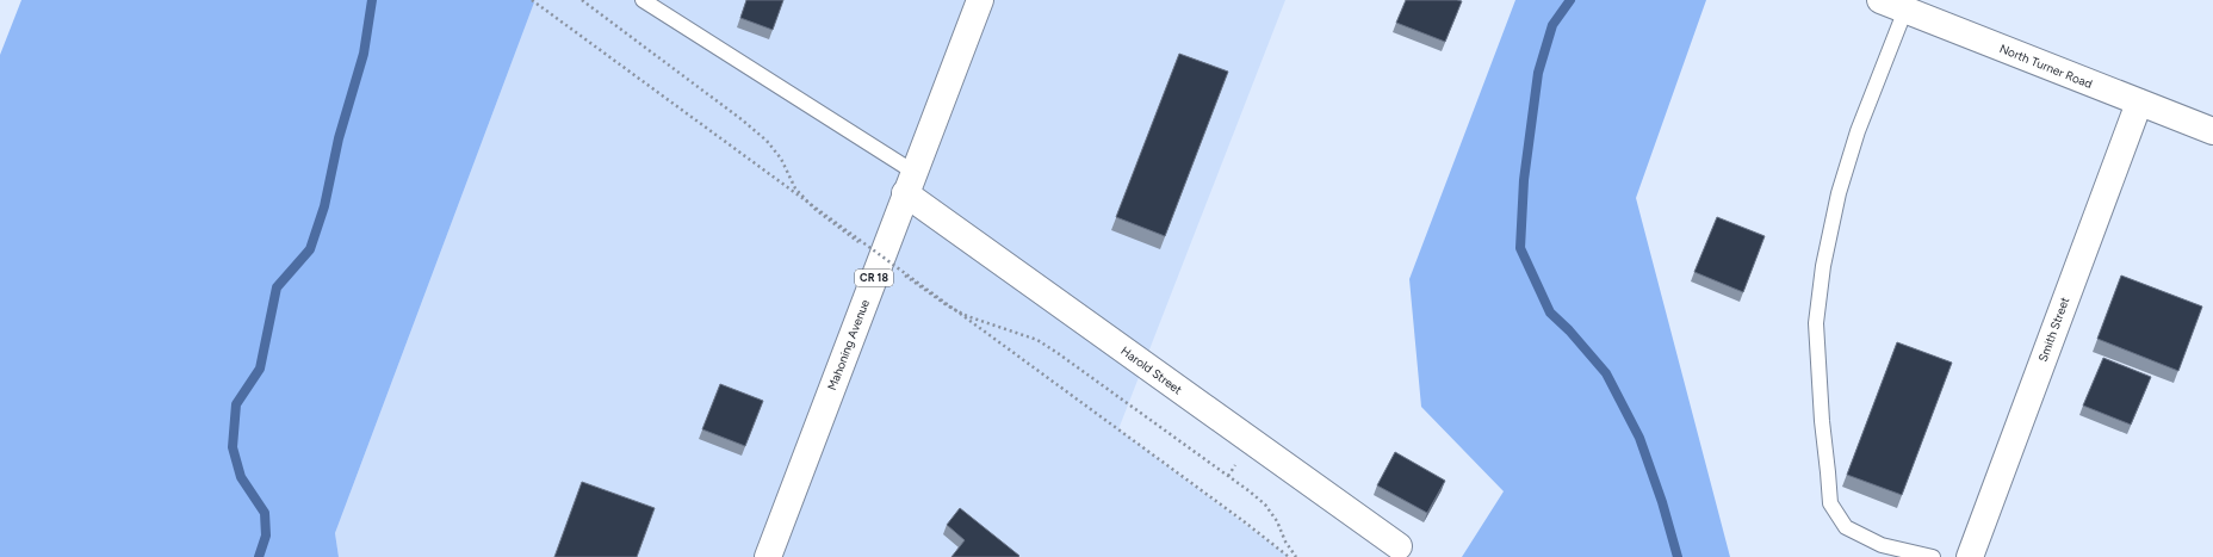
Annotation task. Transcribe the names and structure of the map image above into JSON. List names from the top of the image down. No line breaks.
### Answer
{"streets":{"street":["North Turner Road","CR 18","Smith Street","Mahoning Avenue","Harold Street"]},"crossings":[["North Turner Road","Smith Street"],["Mahoning Avenue","Harold Street"]]}
